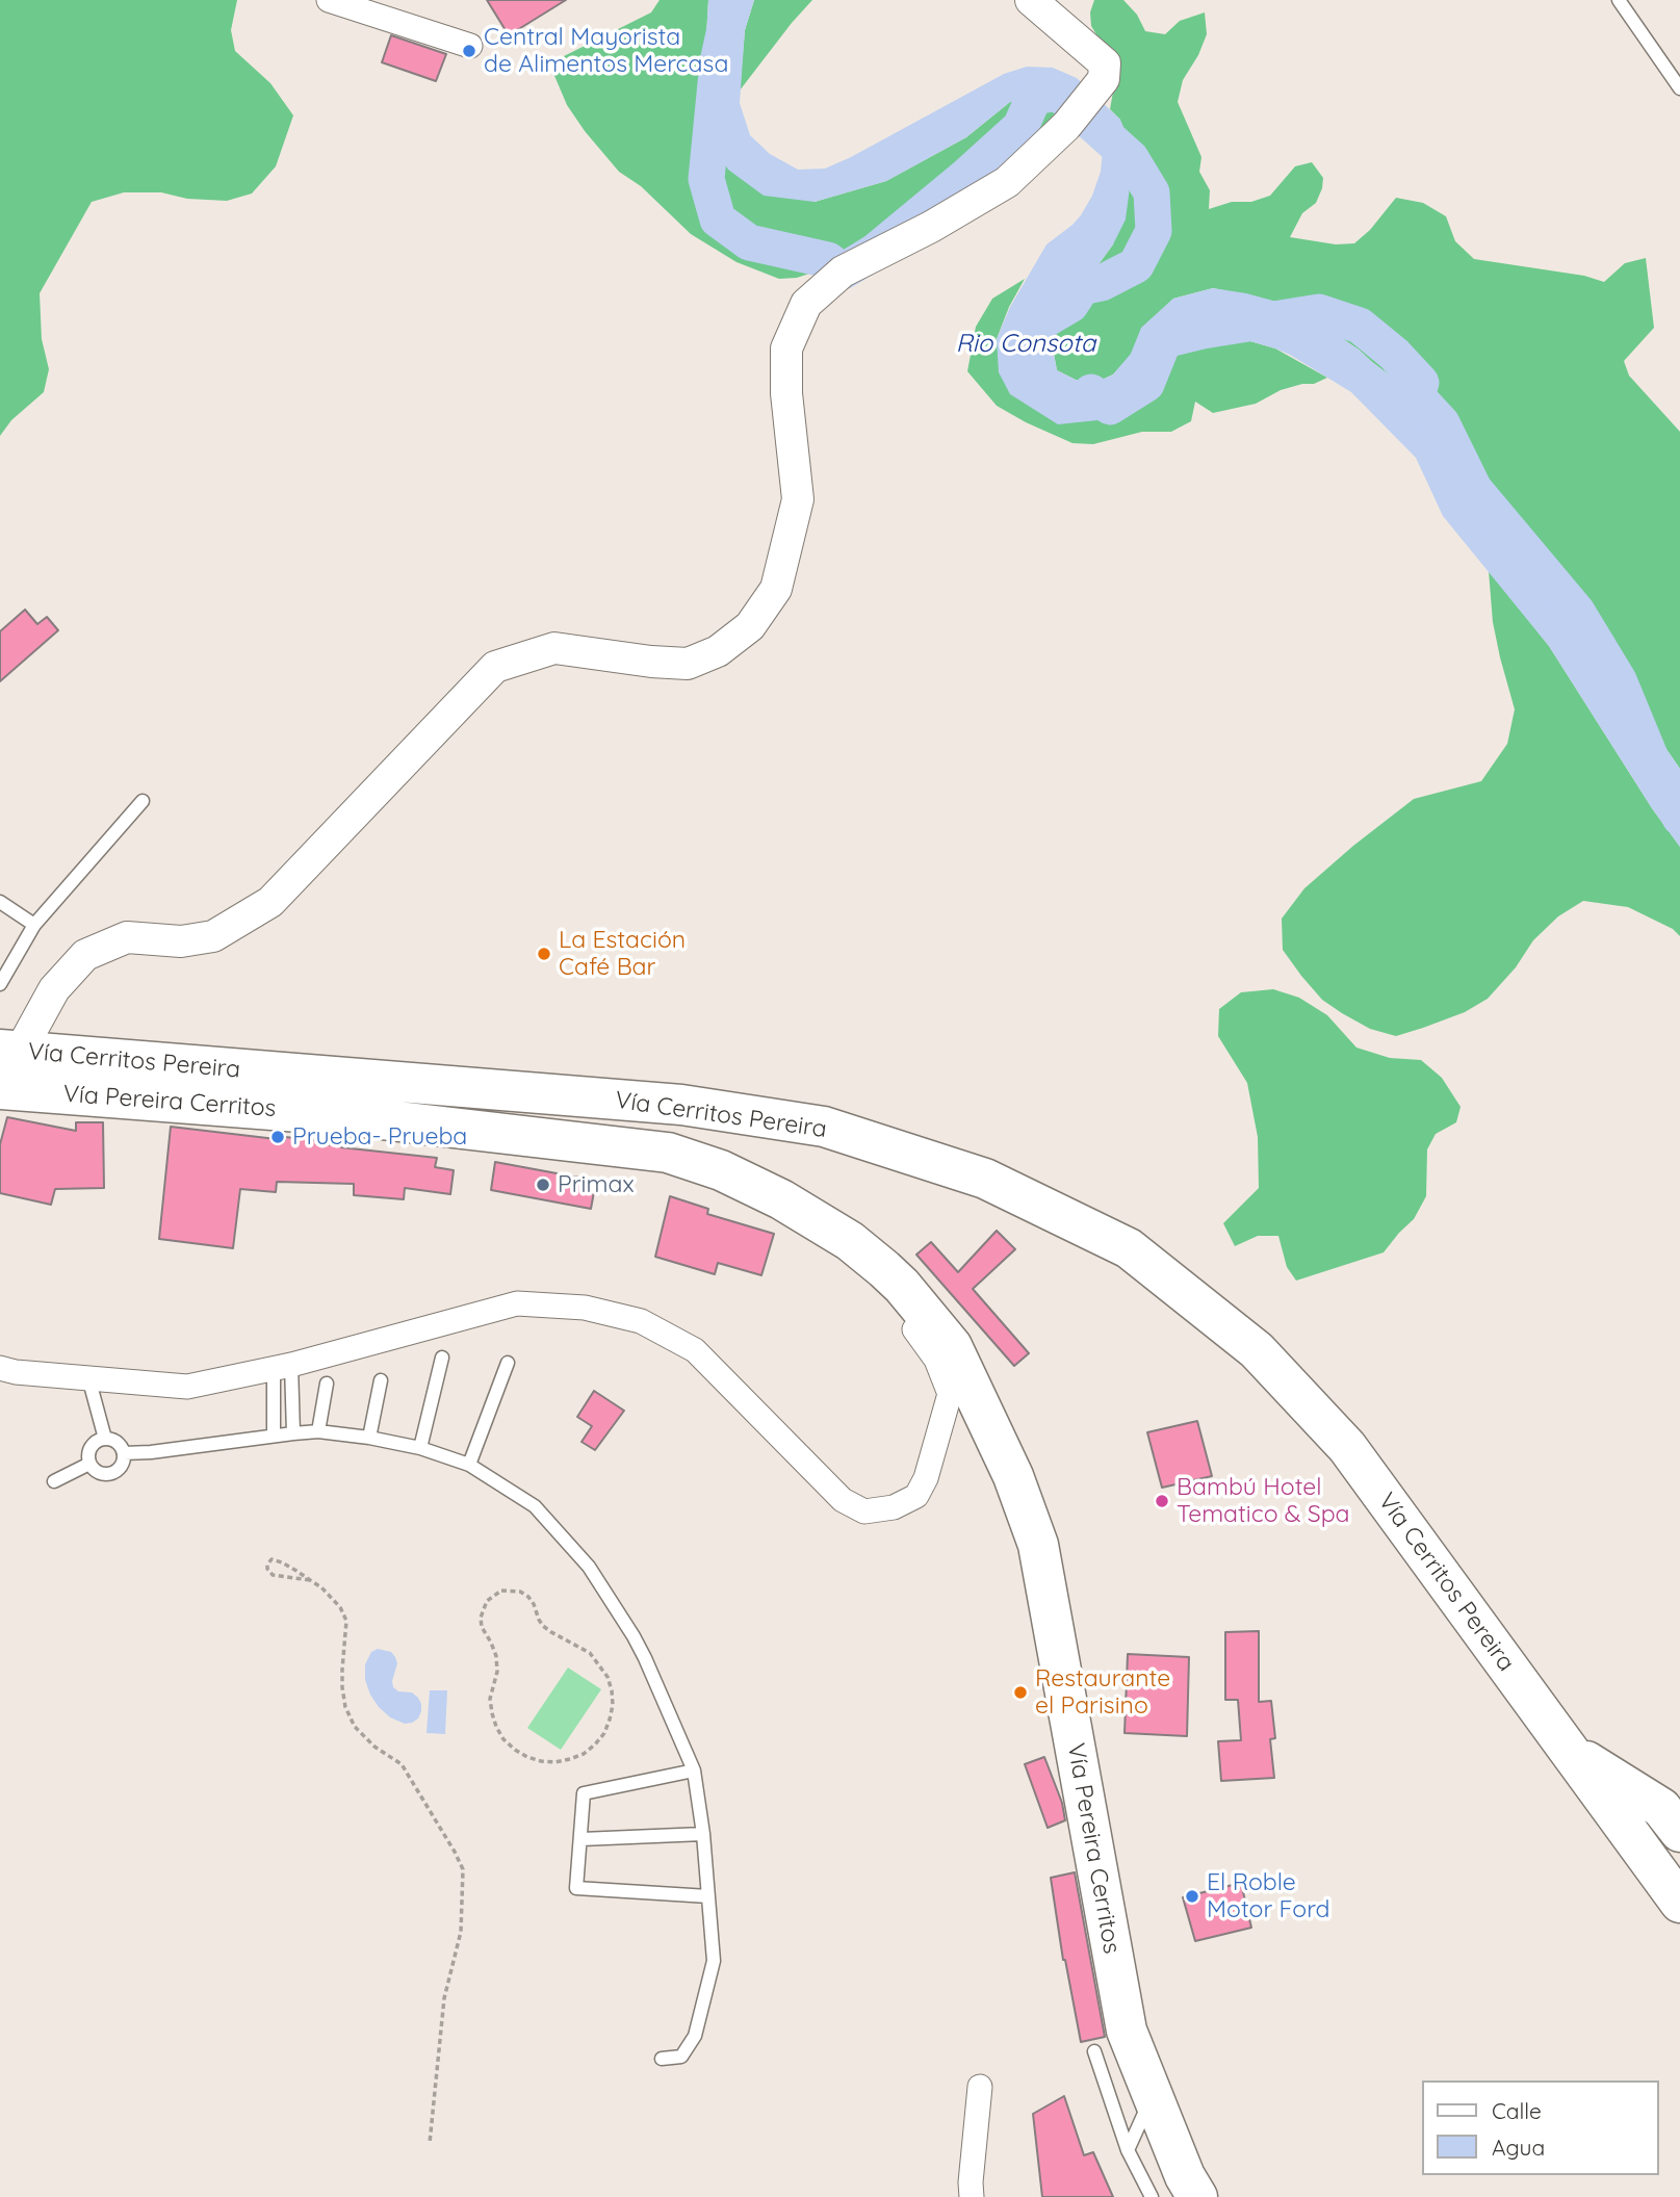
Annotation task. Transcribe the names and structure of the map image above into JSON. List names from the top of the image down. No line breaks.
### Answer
{"streets":{"highway":["Vía Cerritos Pereira","Vía Pereira Cerritos"]},"water":["Rio Consota"],"places":["Central Mayorista de Alimentos Mercasa","La Estación Café Bar","Prueba- Prueba","Primax","Bambú Hotel Tematico & Spa","Restaurante el Parisino","El Roble Motor Ford"],"legend":["Calle","Agua"]}
